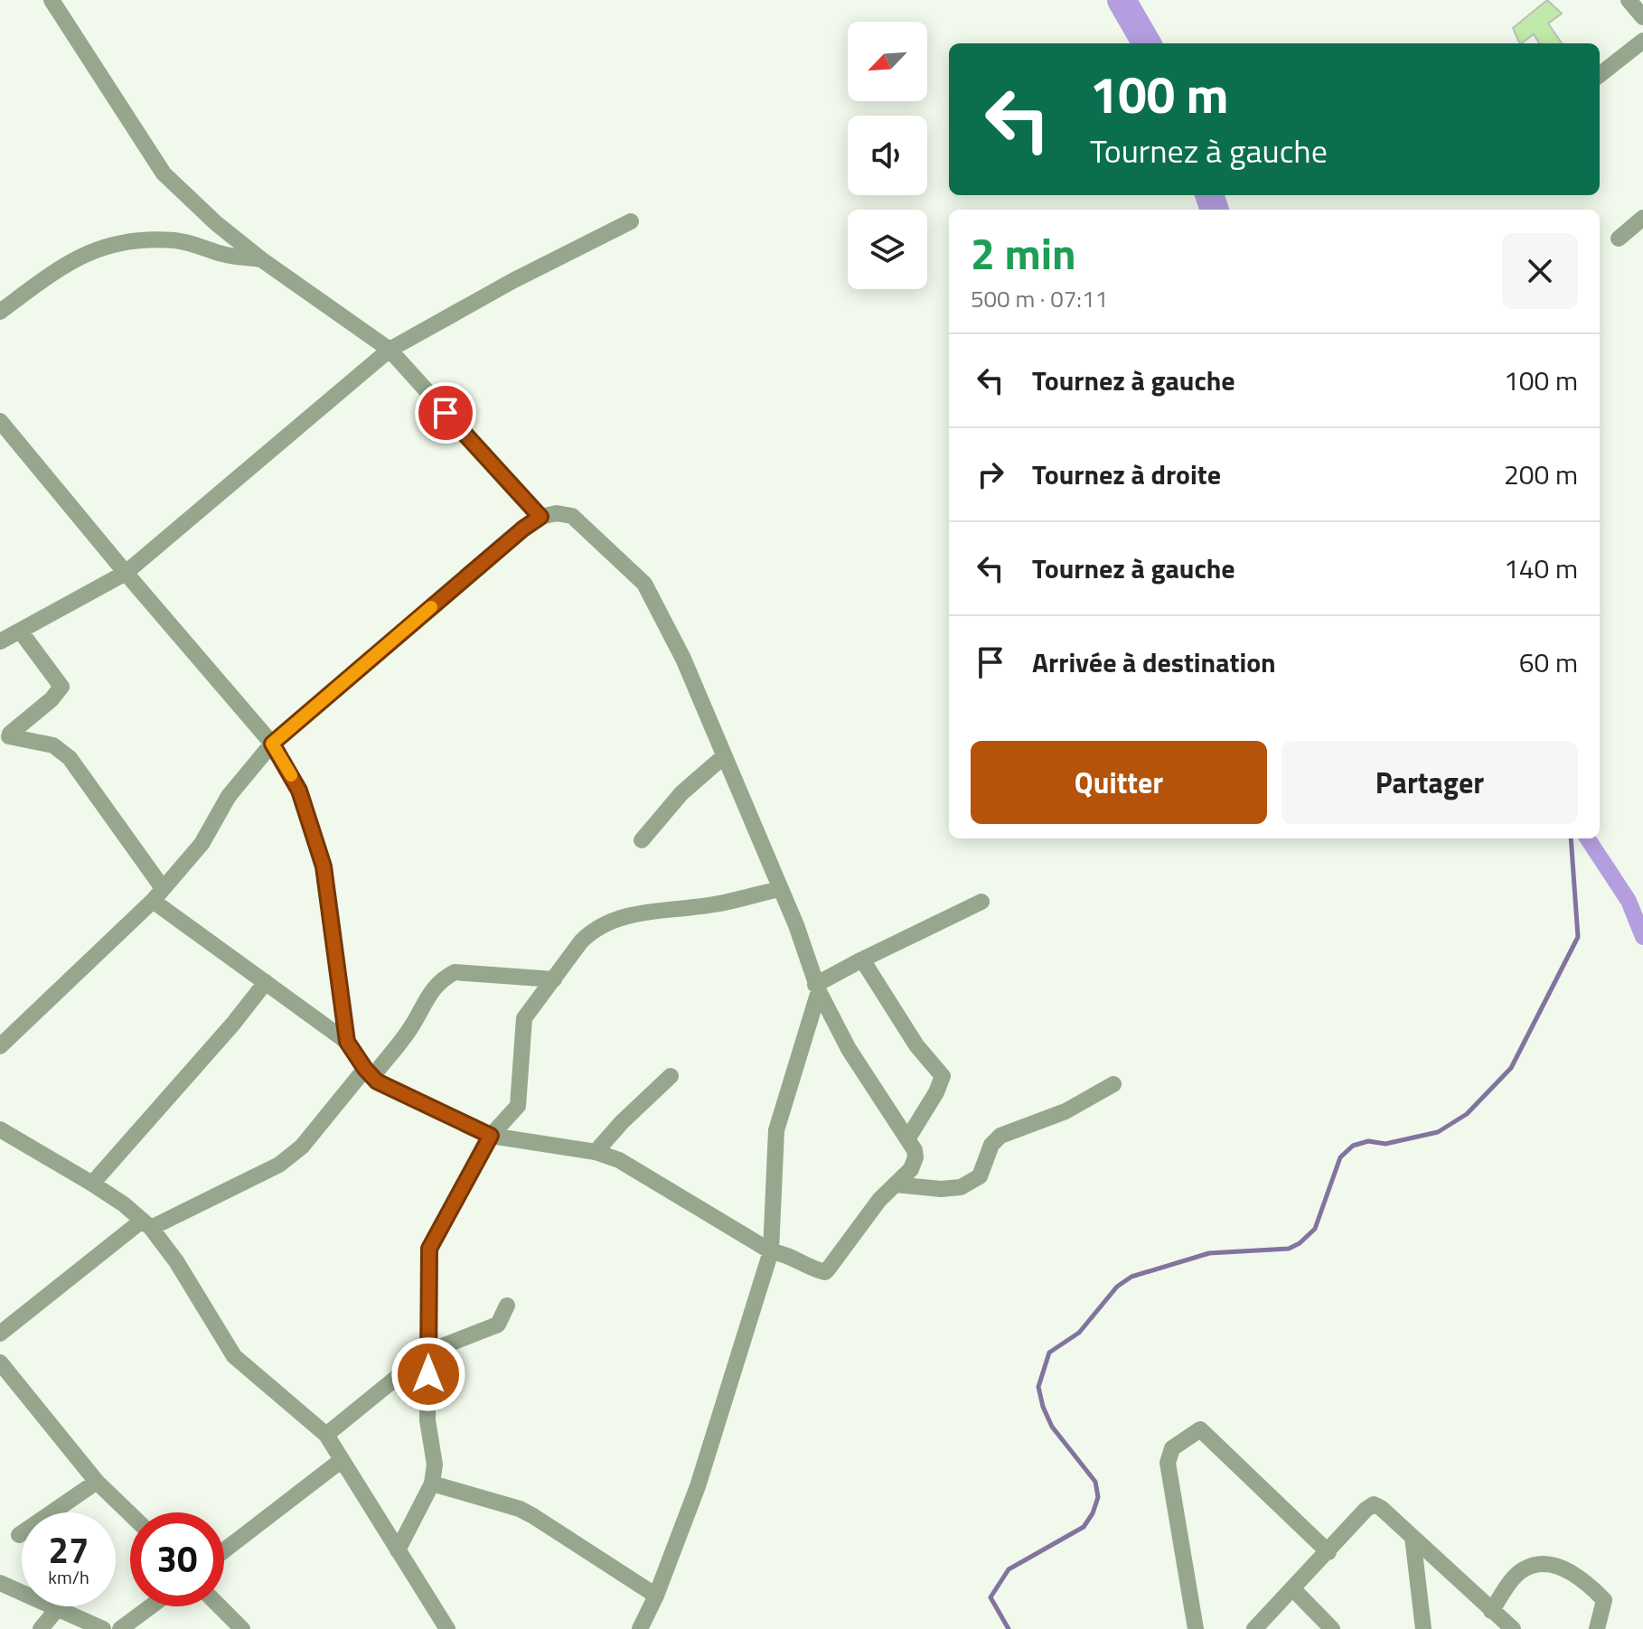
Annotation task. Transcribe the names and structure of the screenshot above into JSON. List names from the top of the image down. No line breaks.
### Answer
{"north":"bottom left","page":{"turn":["100 m","Tournez à gauche"],"heading":["2 min","500 m · 07:11"],"list":[{"name":"Tournez à gauche","value":"100 m"},{"name":"Tournez à droite","value":"200 m"},{"name":"Tournez à gauche","value":"140 m"},{"name":"Arrivée à destination","value":"60 m"}],"buttons":["Quitter","Partager"],"speed":"27 km/h","limit":"30"}}
